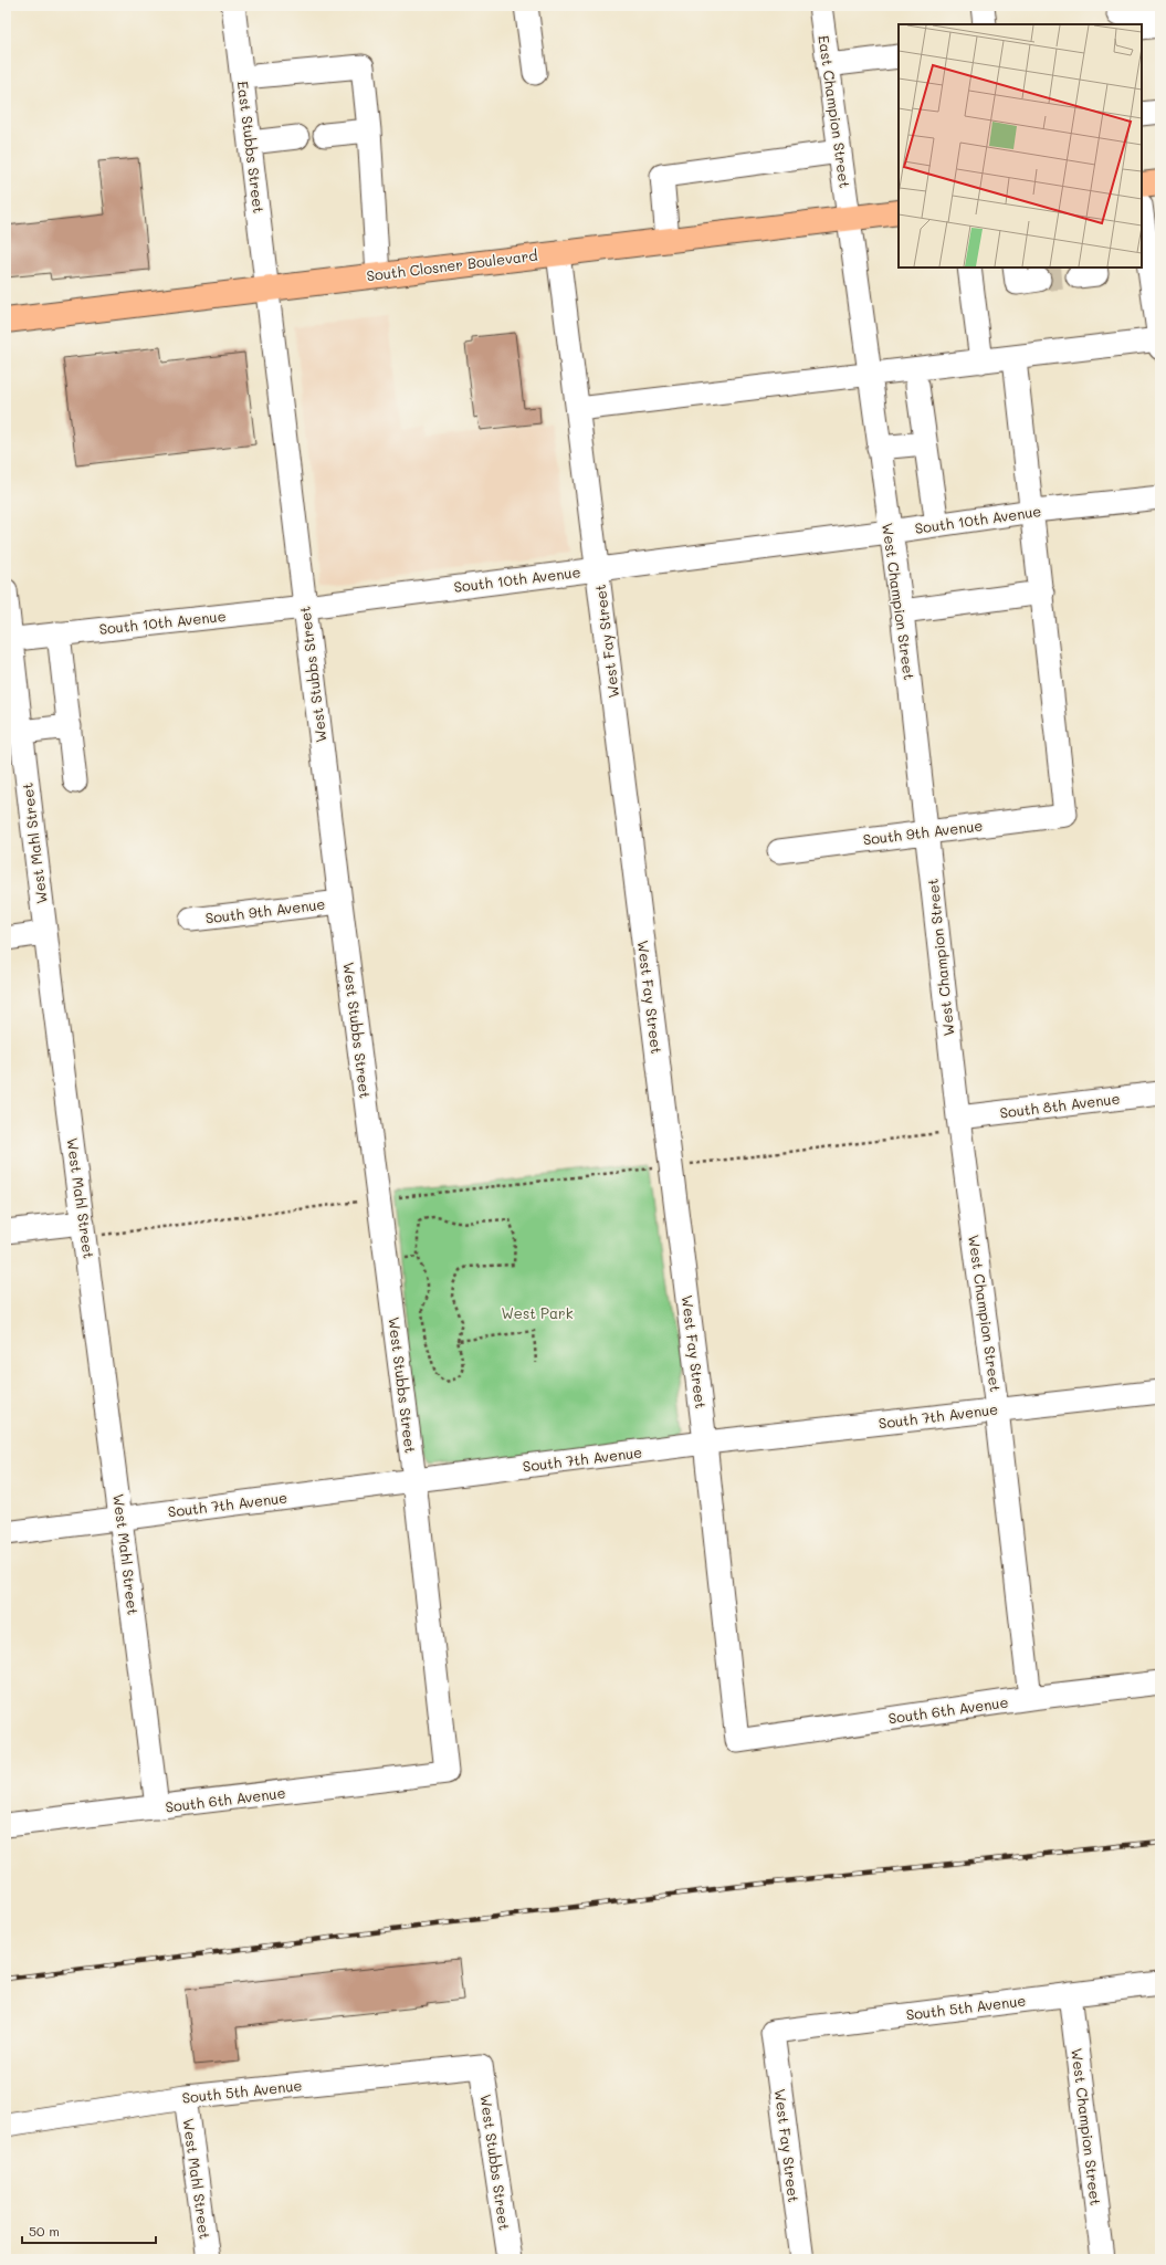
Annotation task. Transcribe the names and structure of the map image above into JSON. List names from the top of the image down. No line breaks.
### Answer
{"streets":{"main road":["South Closner Boulevard"],"street":["East Champion Street","East Stubbs Street","South 10th Avenue","West Champion Street","West Fay Street","West Stubbs Street","South 9th Avenue","West Mahl Street","South 8th Avenue","South 7th Avenue","South 6th Avenue","South 5th Avenue"]},"crossings":[["East Champion Street","South Closner Boulevard"],["East Champion Street","West Champion Street"],["East Stubbs Street","South Closner Boulevard"],["East Stubbs Street","West Stubbs Street"],["South Closner Boulevard","West Champion Street"],["South Closner Boulevard","West Fay Street"],["South Closner Boulevard","West Stubbs Street"],["South 10th Avenue","West Champion Street"],["South 10th Avenue","West Fay Street"],["South 10th Avenue","West Stubbs Street"],["South 10th Avenue","West Mahl Street"],["West Champion Street","South 9th Avenue"],["West Champion Street","South 8th Avenue"],["West Champion Street","South 7th Avenue"],["West Champion Street","South 6th Avenue"],["West Champion Street","South 5th Avenue"],["West Fay Street","South 7th Avenue"],["West Fay Street","South 6th Avenue"],["West Fay Street","South 5th Avenue"],["West Stubbs Street","South 9th Avenue"],["West Stubbs Street","South 7th Avenue"],["West Stubbs Street","South 6th Avenue"],["West Stubbs Street","South 5th Avenue"],["West Mahl Street","South 7th Avenue"],["West Mahl Street","South 6th Avenue"],["West Mahl Street","South 5th Avenue"]],"parks":["West Park"],"scale_bar":"50 m"}
